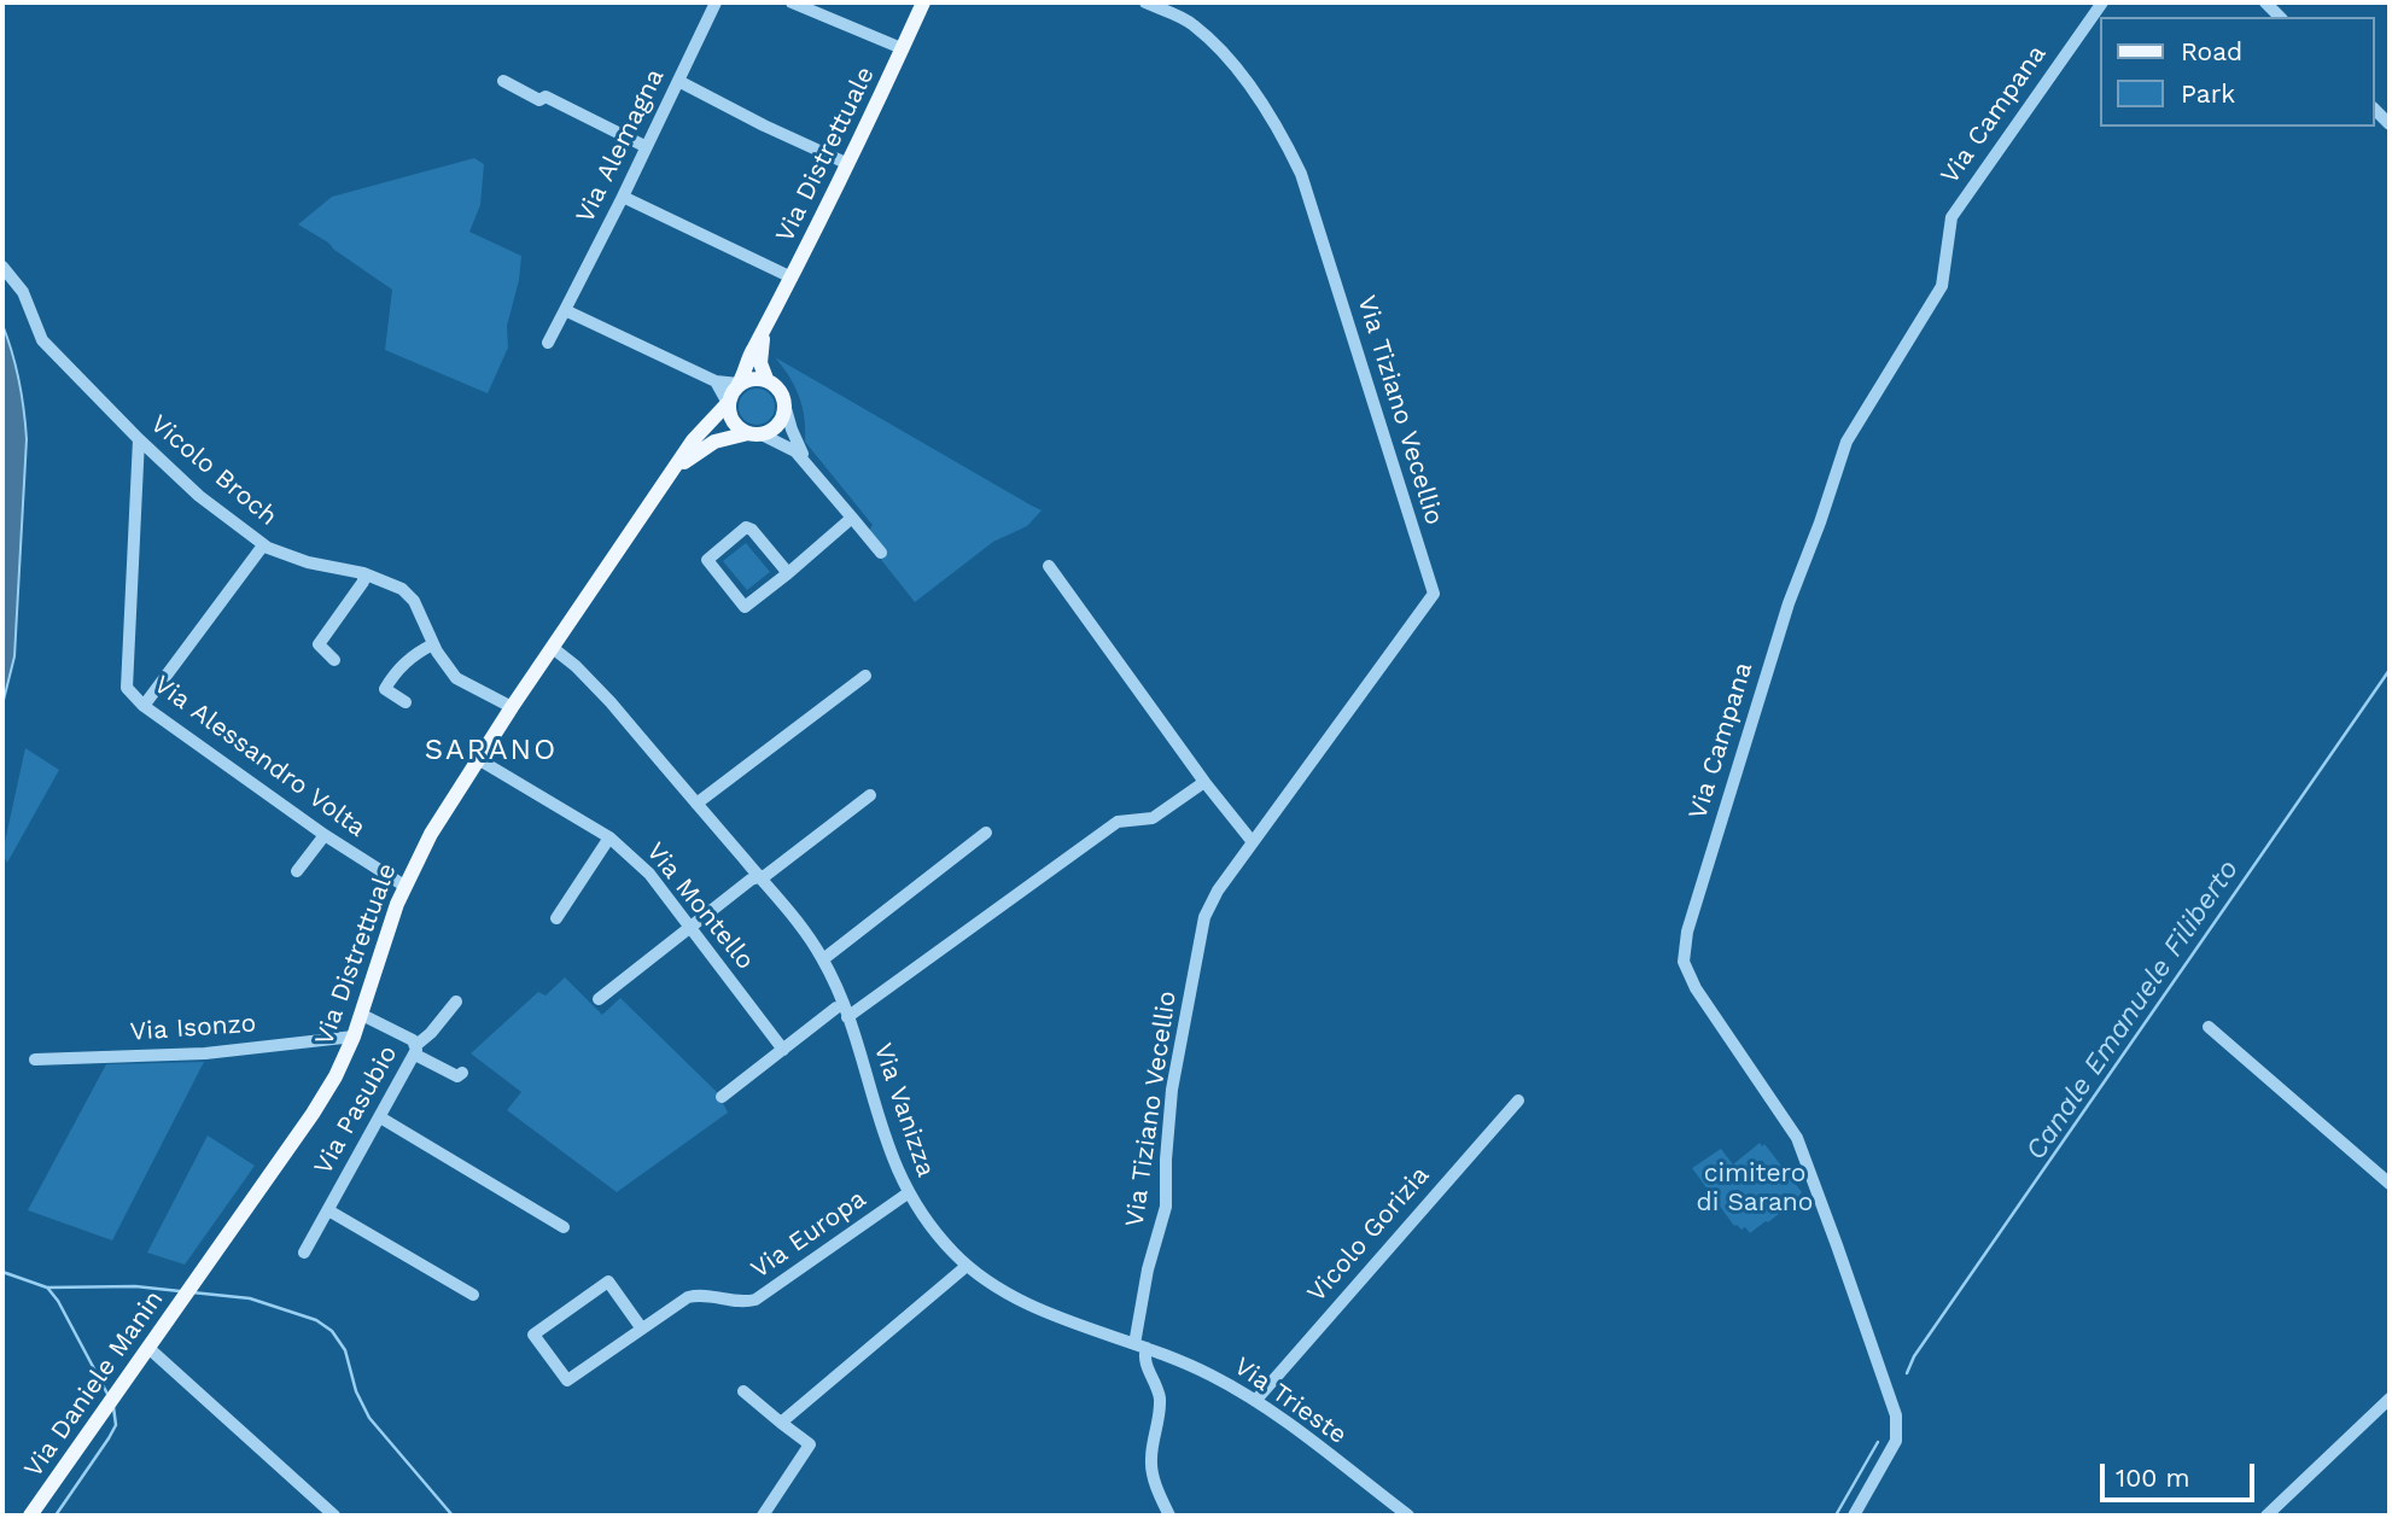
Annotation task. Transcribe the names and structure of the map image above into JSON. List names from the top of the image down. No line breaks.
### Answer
{"streets":{"main road":["Via Distrettuale","Via Daniele Manin"],"street":["Via Campana","Via Alemagna","Via Tiziano Vecellio","Vicolo Broch","Via Alessandro Volta","Via Montello","Via Isonzo","Via Pasubio","Via Vanizza","Via Europa","Vicolo Gorizia","Via Trieste"]},"crossings":[["Via Distrettuale","Vicolo Broch"],["Via Distrettuale","Via Alessandro Volta"],["Via Distrettuale","Via Montello"],["Via Distrettuale","Via Isonzo"],["Via Distrettuale","Via Pasubio"],["Via Distrettuale","Via Vanizza"],["Via Distrettuale","Via Daniele Manin"],["Via Tiziano Vecellio","Via Vanizza"],["Via Tiziano Vecellio","Via Trieste"],["Vicolo Broch","Via Alessandro Volta"],["Via Vanizza","Via Europa"],["Via Vanizza","Via Trieste"],["Vicolo Gorizia","Via Trieste"]],"districts":["SARANO"],"water":["Canale Emanuele Filiberto"],"parks":["cimitero di Sarano"],"legend":["Road","Park"],"scale_bar":"100 m"}
